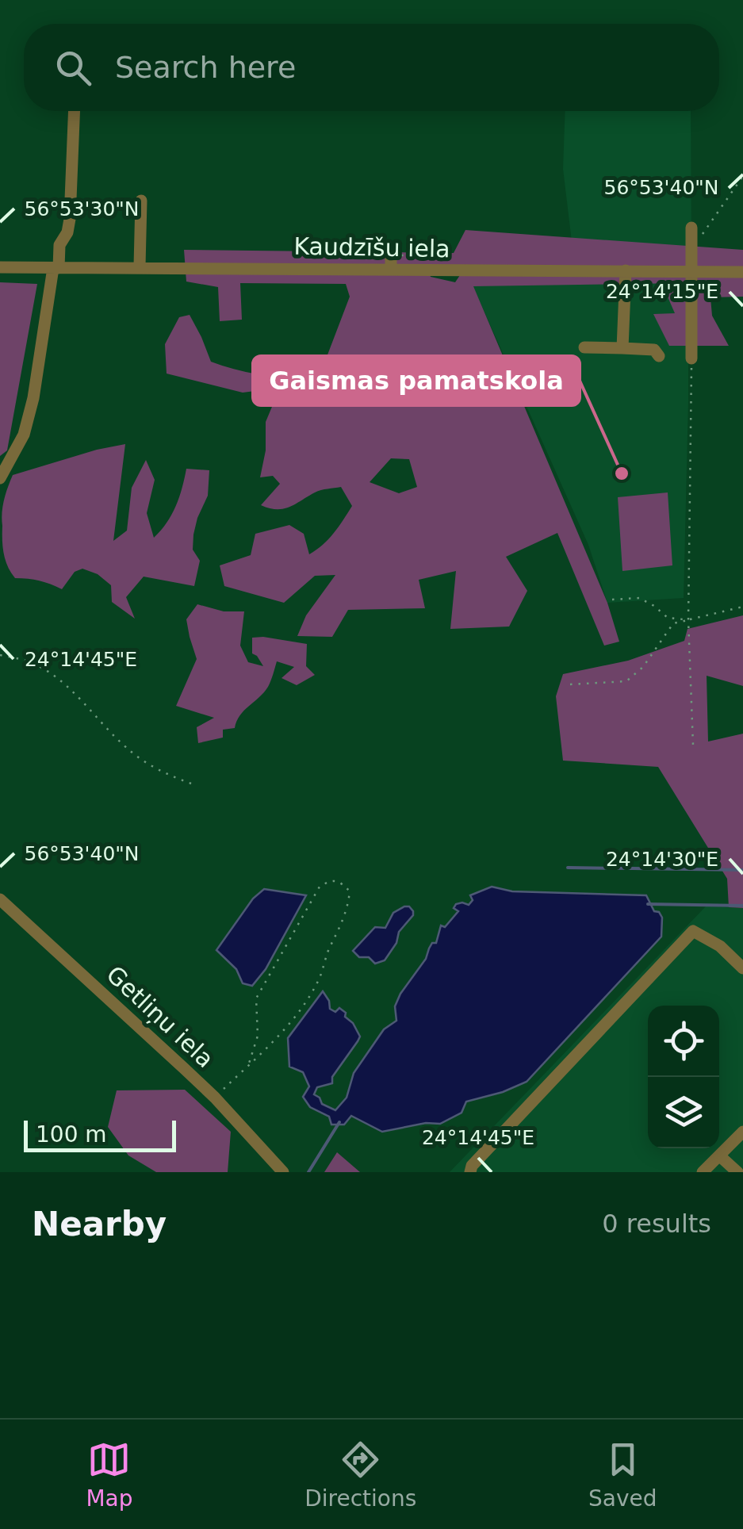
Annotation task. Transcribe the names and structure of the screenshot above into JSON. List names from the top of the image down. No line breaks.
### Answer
{"streets":{"street":["Kaudzīšu iela","Getliņu iela"]},"places":["Gaismas pamatskola"],"scale_bar":"100 m","page":{"search":"Search here","scale":"100 m","heading":["Nearby","0 results"],"nav":["Map","Directions","Saved"]},"coordinates":["56°53'40\"N","56°53'30\"N","24°14'15\"E","24°14'45\"E","24°14'30\"E"]}
